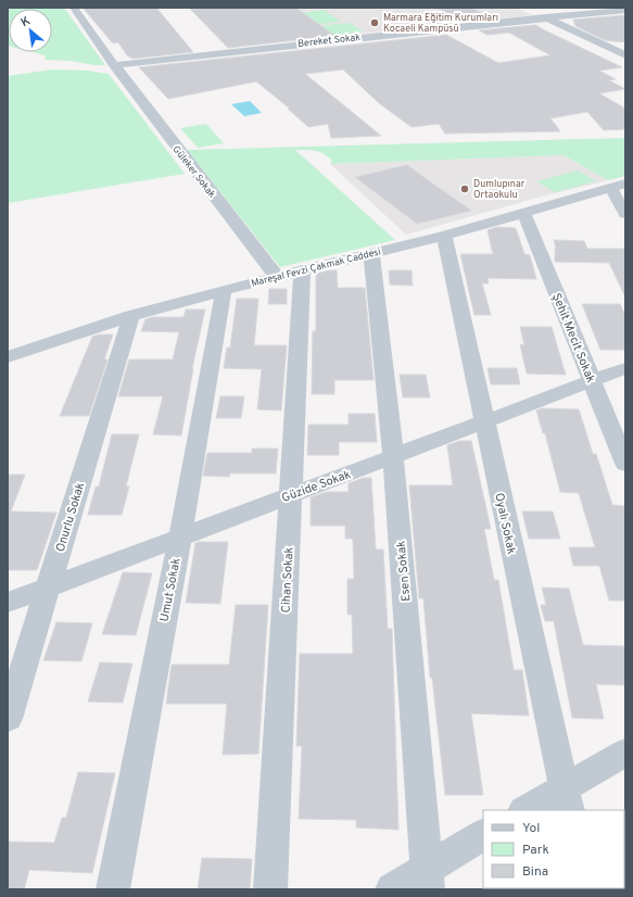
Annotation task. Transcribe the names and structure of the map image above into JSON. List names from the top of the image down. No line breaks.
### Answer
{"streets":{"street":["Bereket Sokak","Güleker Sokak","Mareşal Fevzi Çakmak Caddesi","Şehit Mecit Sokak","Güzide Sokak","Onurlu Sokak","Oyalı Sokak","Esen Sokak","Cihan Sokak","Umut Sokak"]},"crossings":[["Bereket Sokak","Güleker Sokak"],["Güleker Sokak","Mareşal Fevzi Çakmak Caddesi"],["Mareşal Fevzi Çakmak Caddesi","Şehit Mecit Sokak"],["Mareşal Fevzi Çakmak Caddesi","Onurlu Sokak"],["Mareşal Fevzi Çakmak Caddesi","Oyalı Sokak"],["Mareşal Fevzi Çakmak Caddesi","Esen Sokak"],["Mareşal Fevzi Çakmak Caddesi","Cihan Sokak"],["Mareşal Fevzi Çakmak Caddesi","Umut Sokak"],["Şehit Mecit Sokak","Güzide Sokak"],["Güzide Sokak","Onurlu Sokak"],["Güzide Sokak","Oyalı Sokak"],["Güzide Sokak","Esen Sokak"],["Güzide Sokak","Cihan Sokak"],["Güzide Sokak","Umut Sokak"]],"places":["Marmara Eğitim Kurumları Kocaeli Kampüsü","Dumlupınar Ortaokulu"],"legend":["Yol","Park","Bina"],"north":"top left"}
